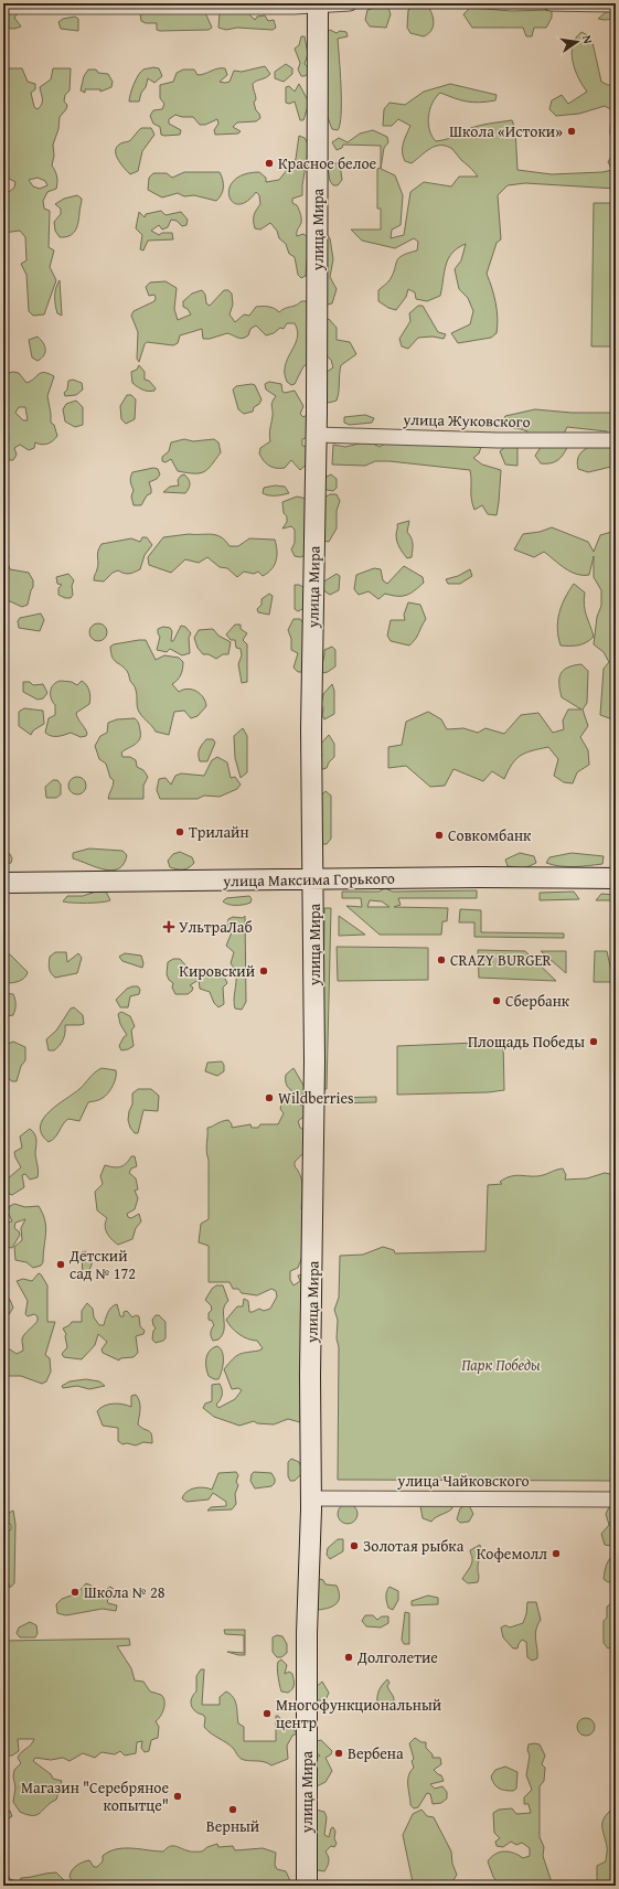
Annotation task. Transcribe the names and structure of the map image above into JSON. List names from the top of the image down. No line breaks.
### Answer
{"streets":{"main road":["улица Мира","улица Максима Горького"],"street":["улица Жуковского","улица Чайковского"]},"crossings":[["улица Мира","улица Жуковского"],["улица Мира","улица Максима Горького"],["улица Мира","улица Чайковского"]],"parks":["Парк Победы"],"places":{"other":["Школа «Истоки»","Красное белое","Трилайн","Совкомбанк","CRAZY BURGER","Кировский","Сбербанк","Площадь Победы","Wildberries","Детский сад № 172","Золотая рыбка","Кофемолл","Школа № 28","Долголетие","Многофункциональный центр","Вербена","Магазин \"Серебряное копытце\"","Верный"],"health":["УльтраЛаб"]},"north":"right"}
